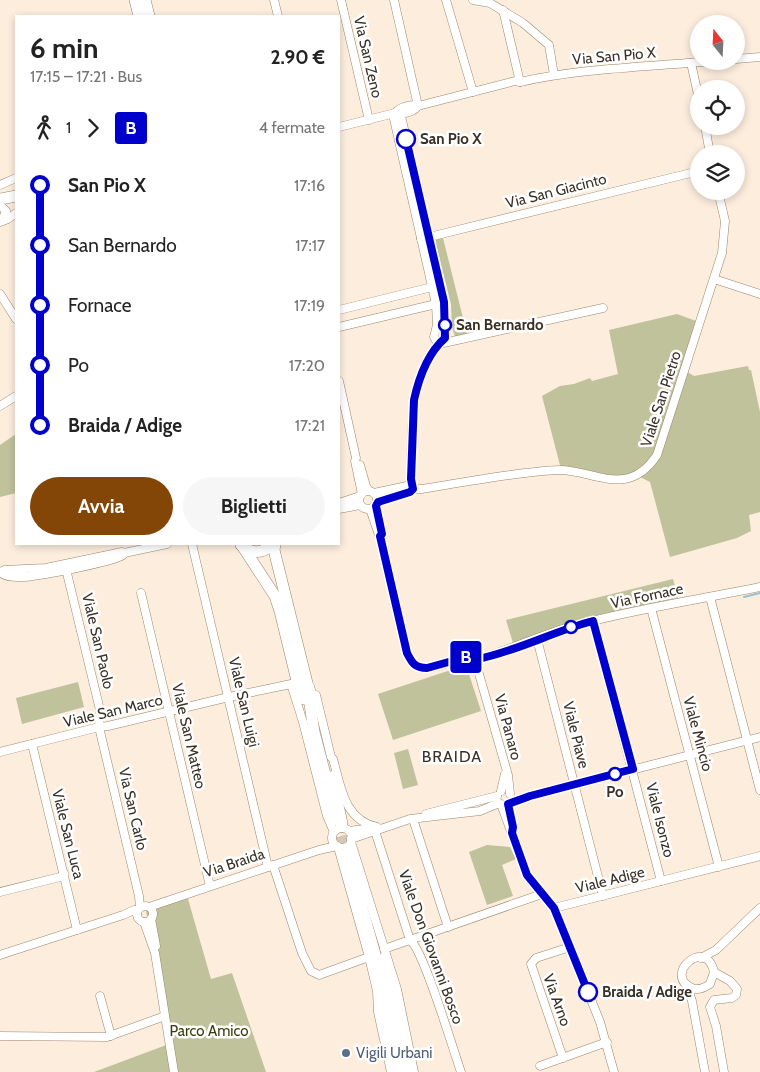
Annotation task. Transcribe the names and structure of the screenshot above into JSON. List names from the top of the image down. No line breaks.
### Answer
{"streets":{"street":["Via San Pio X","Via San Zeno","Via San Giacinto","Viale San Pietro","Via Fornace","Viale San Paolo","Viale San Luigi","Viale San Marco","Via Panaro","Viale Mincio","Viale Piave","Viale San Matteo","Via San Carlo","Viale Isonzo","Viale San Luca","Via Braida","Viale Adige","Viale Don Giovanni Bosco","Via Arno"]},"crossings":[["Via San Pio X","Via San Zeno"],["Viale San Pietro","Via Fornace"],["Via Fornace","Via Panaro"],["Via Fornace","Viale Mincio"],["Via Fornace","Viale Piave"],["Via Fornace","Viale Isonzo"],["Viale San Paolo","Viale San Marco"],["Viale San Paolo","Via San Carlo"],["Viale San Luigi","Viale San Marco"],["Viale San Luigi","Via Braida"],["Viale San Marco","Viale San Matteo"],["Viale San Marco","Via San Carlo"],["Viale San Marco","Viale San Luca"],["Via Panaro","Via Braida"],["Viale Mincio","Via Braida"],["Viale Mincio","Viale Adige"],["Viale Piave","Via Braida"],["Viale Piave","Viale Adige"],["Viale San Matteo","Via Braida"],["Via San Carlo","Via Braida"],["Viale Isonzo","Via Braida"],["Viale Isonzo","Viale Adige"],["Viale San Luca","Via Braida"],["Via Braida","Viale Don Giovanni Bosco"]],"districts":["BRAIDA"],"parks":["Parco Amico"],"places":["San Pio X","San Bernardo","Po","Braida / Adige","Vigili Urbani"],"lines":["bus line B"],"north":"top","page":{"on_map":"B","heading":["6 min","17:15 – 17:21 · Bus","2.90 €"],"legs":["1","B","4 fermate"],"list":[{"name":"San Pio X","value":"17:16"},{"name":"San Bernardo","value":"17:17"},{"name":"Fornace","value":"17:19"},{"name":"Po","value":"17:20"},{"name":"Braida / Adige","value":"17:21"}],"buttons":["Avvia","Biglietti"]}}
